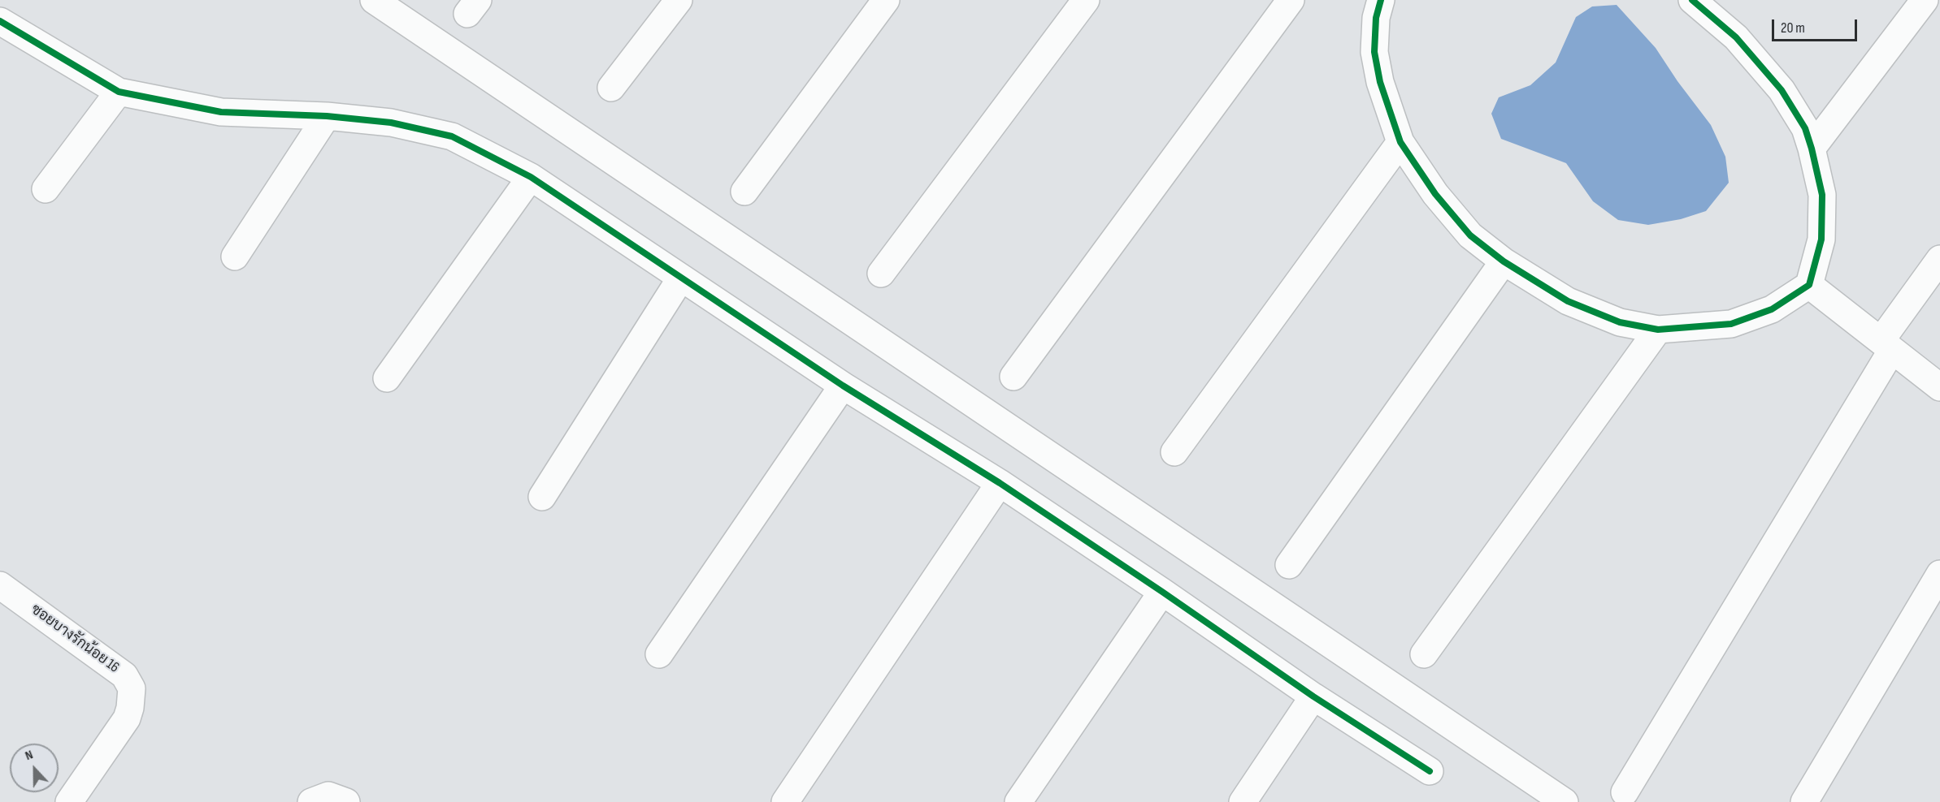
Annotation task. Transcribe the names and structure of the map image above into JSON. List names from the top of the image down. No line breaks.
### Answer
{"streets":{"street":["ซอยบางรักน้อย 16"]},"scale_bar":"20 m","north":"top"}
